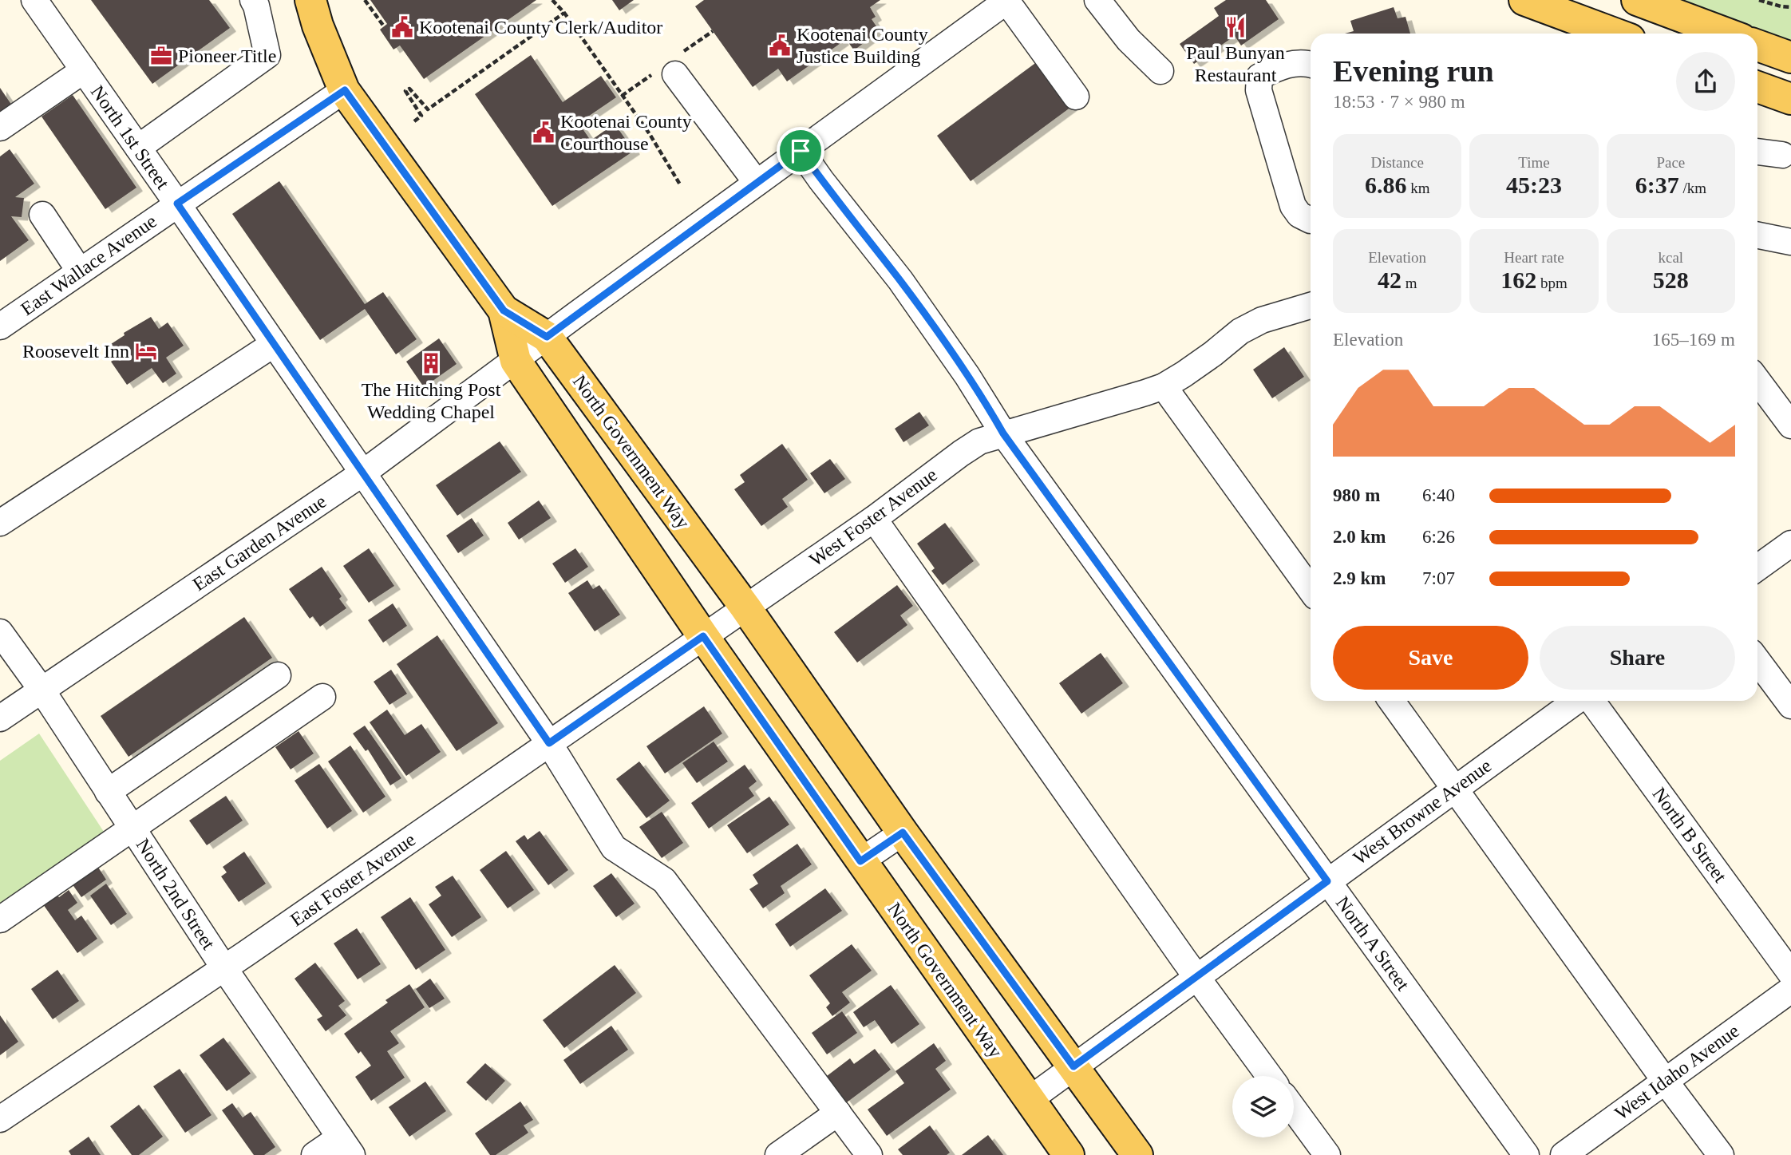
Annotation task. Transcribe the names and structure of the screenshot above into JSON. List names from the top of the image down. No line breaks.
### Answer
{"streets":{"main road":["North Government Way"],"street":["North 1st Street","East Wallace Avenue","West Foster Avenue","East Garden Avenue","West Browne Avenue","North B Street","East Foster Avenue","North 2nd Street","North A Street","West Idaho Avenue"]},"crossings":[["North 1st Street","East Wallace Avenue"],["North 1st Street","East Garden Avenue"],["North 1st Street","East Foster Avenue"],["East Wallace Avenue","North Government Way"],["North Government Way","West Foster Avenue"],["North Government Way","East Garden Avenue"],["North Government Way","West Browne Avenue"],["North Government Way","East Foster Avenue"],["West Foster Avenue","North A Street"],["East Garden Avenue","North 2nd Street"],["East Garden Avenue","North A Street"],["West Browne Avenue","North A Street"],["East Foster Avenue","North 2nd Street"]],"places":{"public building":["Kootenai County Clerk/Auditor","Kootenai County Justice Building","Kootenai County Courthouse"],"restaurant":["Paul Bunyan Restaurant"],"office":["Pioneer Title"],"hotel":["Roosevelt Inn"],"building":["The Hitching Post Wedding Chapel"]},"page":{"heading":["Evening run","18:53 · 7 × 980 m"],"stats":[["Distance","6.86 km"],["Time","45:23"],["Pace","6:37 /km"],["Elevation","42 m"],["Heart rate","162 bpm"],["kcal","528"]],"chart":["Elevation","165–169 m"],"list":[{"name":"980 m","note":"6:40"},{"name":"2.0 km","note":"6:26"},{"name":"2.9 km","note":"7:07"}],"buttons":["Save","Share"]}}
